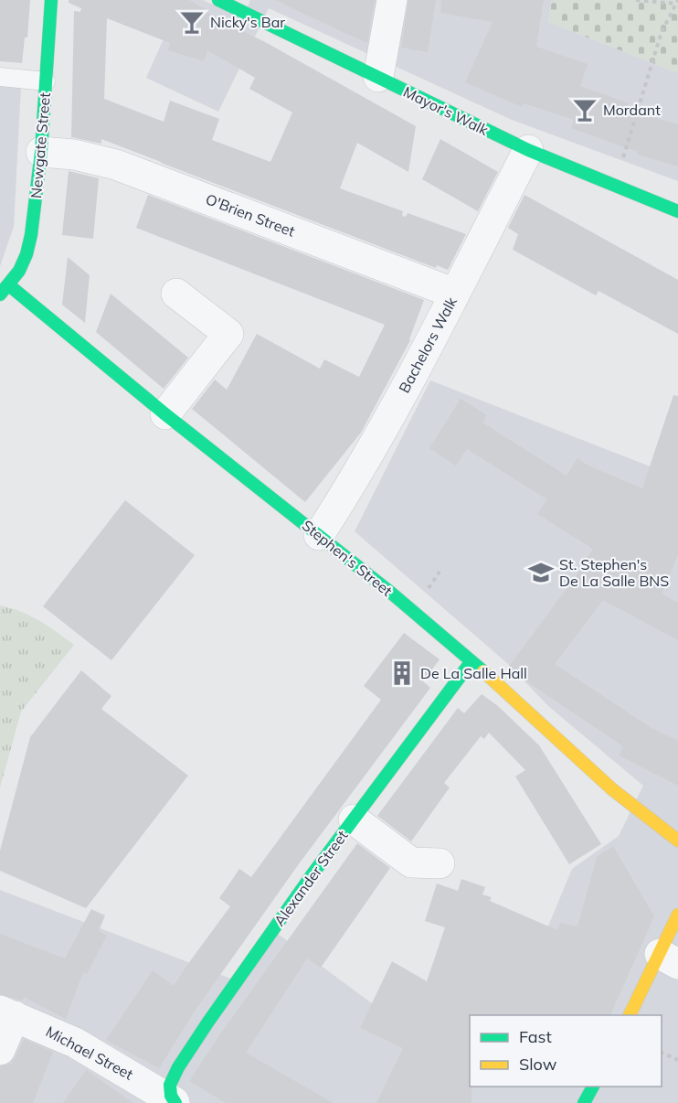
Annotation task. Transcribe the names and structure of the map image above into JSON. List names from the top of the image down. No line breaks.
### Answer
{"streets":{"street":["Mayor's Walk","Newgate Street","O'Brien Street","Bachelors Walk","Stephen's Street","Alexander Street","Michael Street"]},"crossings":[["Mayor's Walk","Bachelors Walk"],["Newgate Street","O'Brien Street"],["Newgate Street","Stephen's Street"],["O'Brien Street","Bachelors Walk"],["Bachelors Walk","Stephen's Street"],["Stephen's Street","Alexander Street"],["Alexander Street","Michael Street"]],"places":{"bar":["Nicky's Bar","Mordant"],"school or university":["St. Stephen's De La Salle BNS"],"building":["De La Salle Hall"]},"legend":["Fast","Slow"]}
